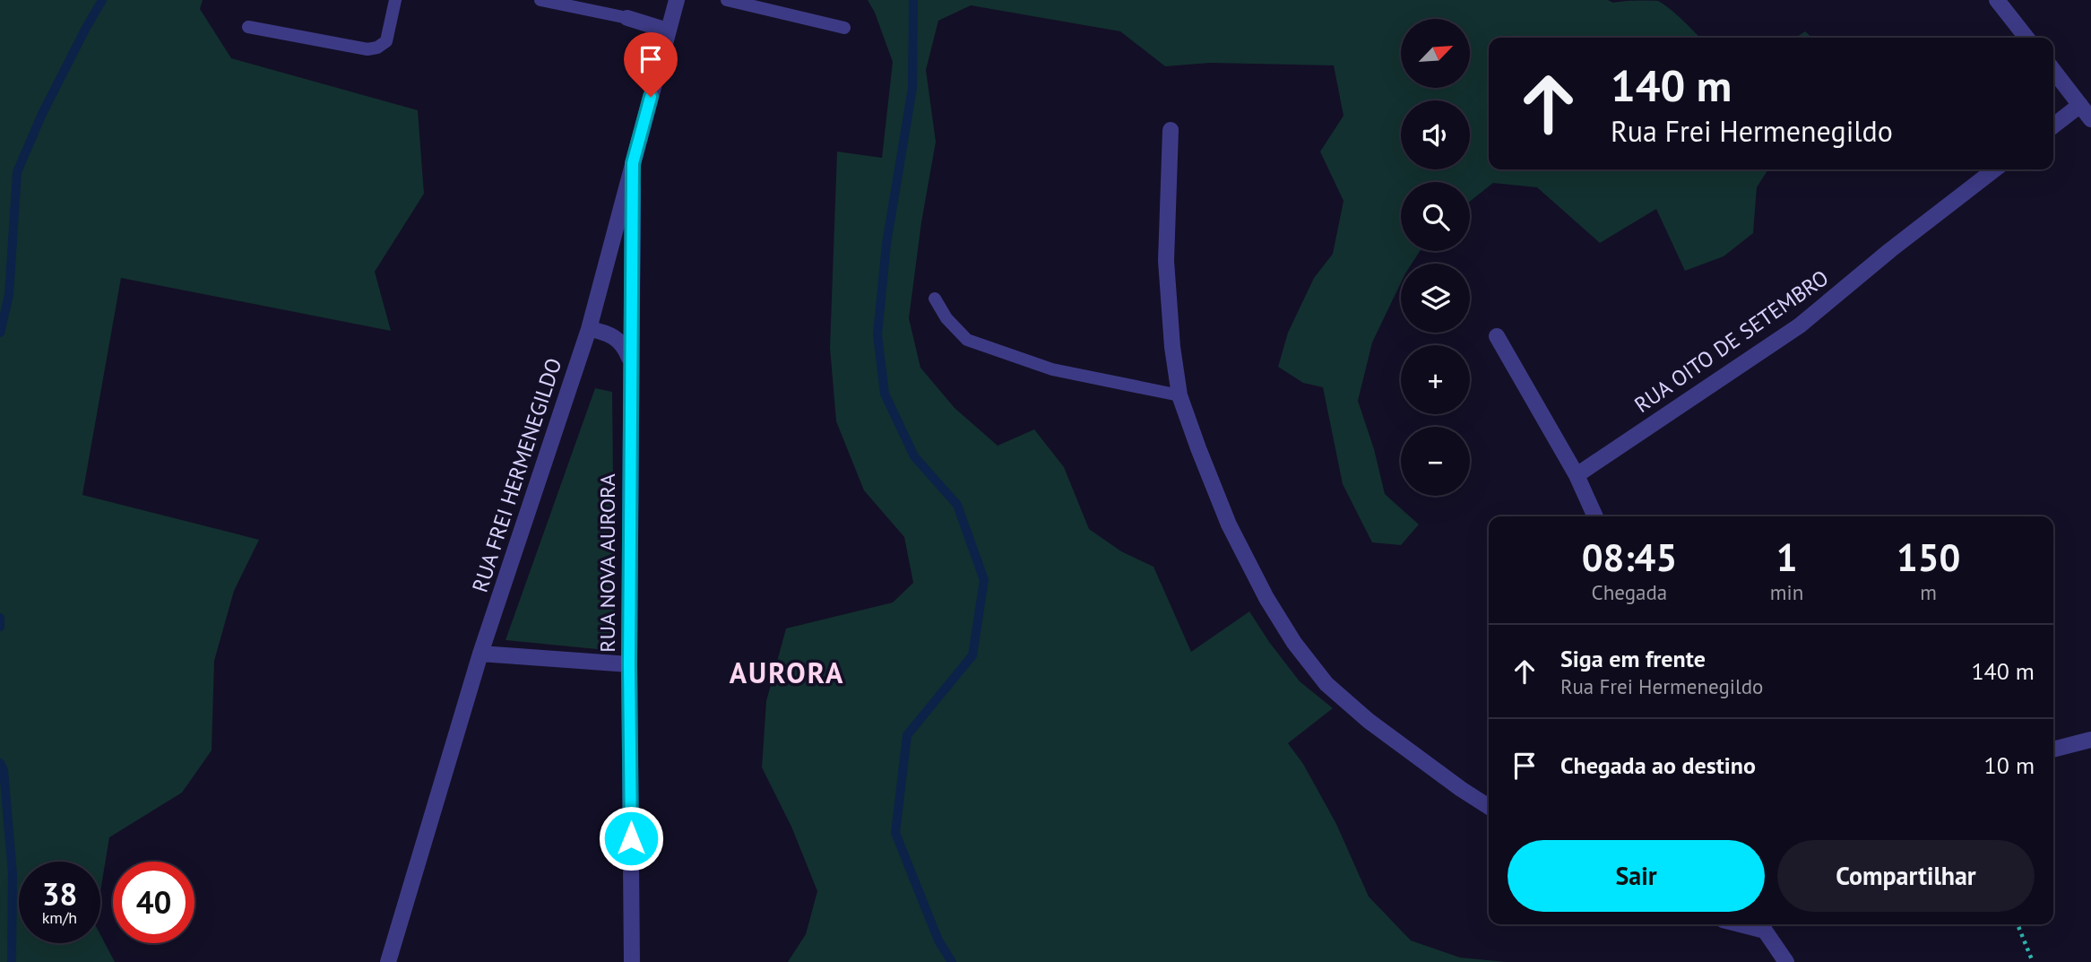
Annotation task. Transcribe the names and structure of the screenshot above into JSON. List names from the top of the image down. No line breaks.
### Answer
{"streets":{"street":["RUA OITO DE SETEMBRO","RUA FREI HERMENEGILDO","RUA NOVA AURORA"]},"crossings":[["RUA FREI HERMENEGILDO","RUA NOVA AURORA"]],"districts":["AURORA"],"north":"top right","page":{"map_buttons":["+","−"],"turn":["140 m","Rua Frei Hermenegildo"],"eta":["08:45","Chegada","1","min","150","m"],"list":[{"name":"Siga em frente","note":"Rua Frei Hermenegildo","value":"140 m"},{"name":"Chegada ao destino","value":"10 m"}],"buttons":["Sair","Compartilhar"],"speed":"38 km/h","limit":"40"}}
